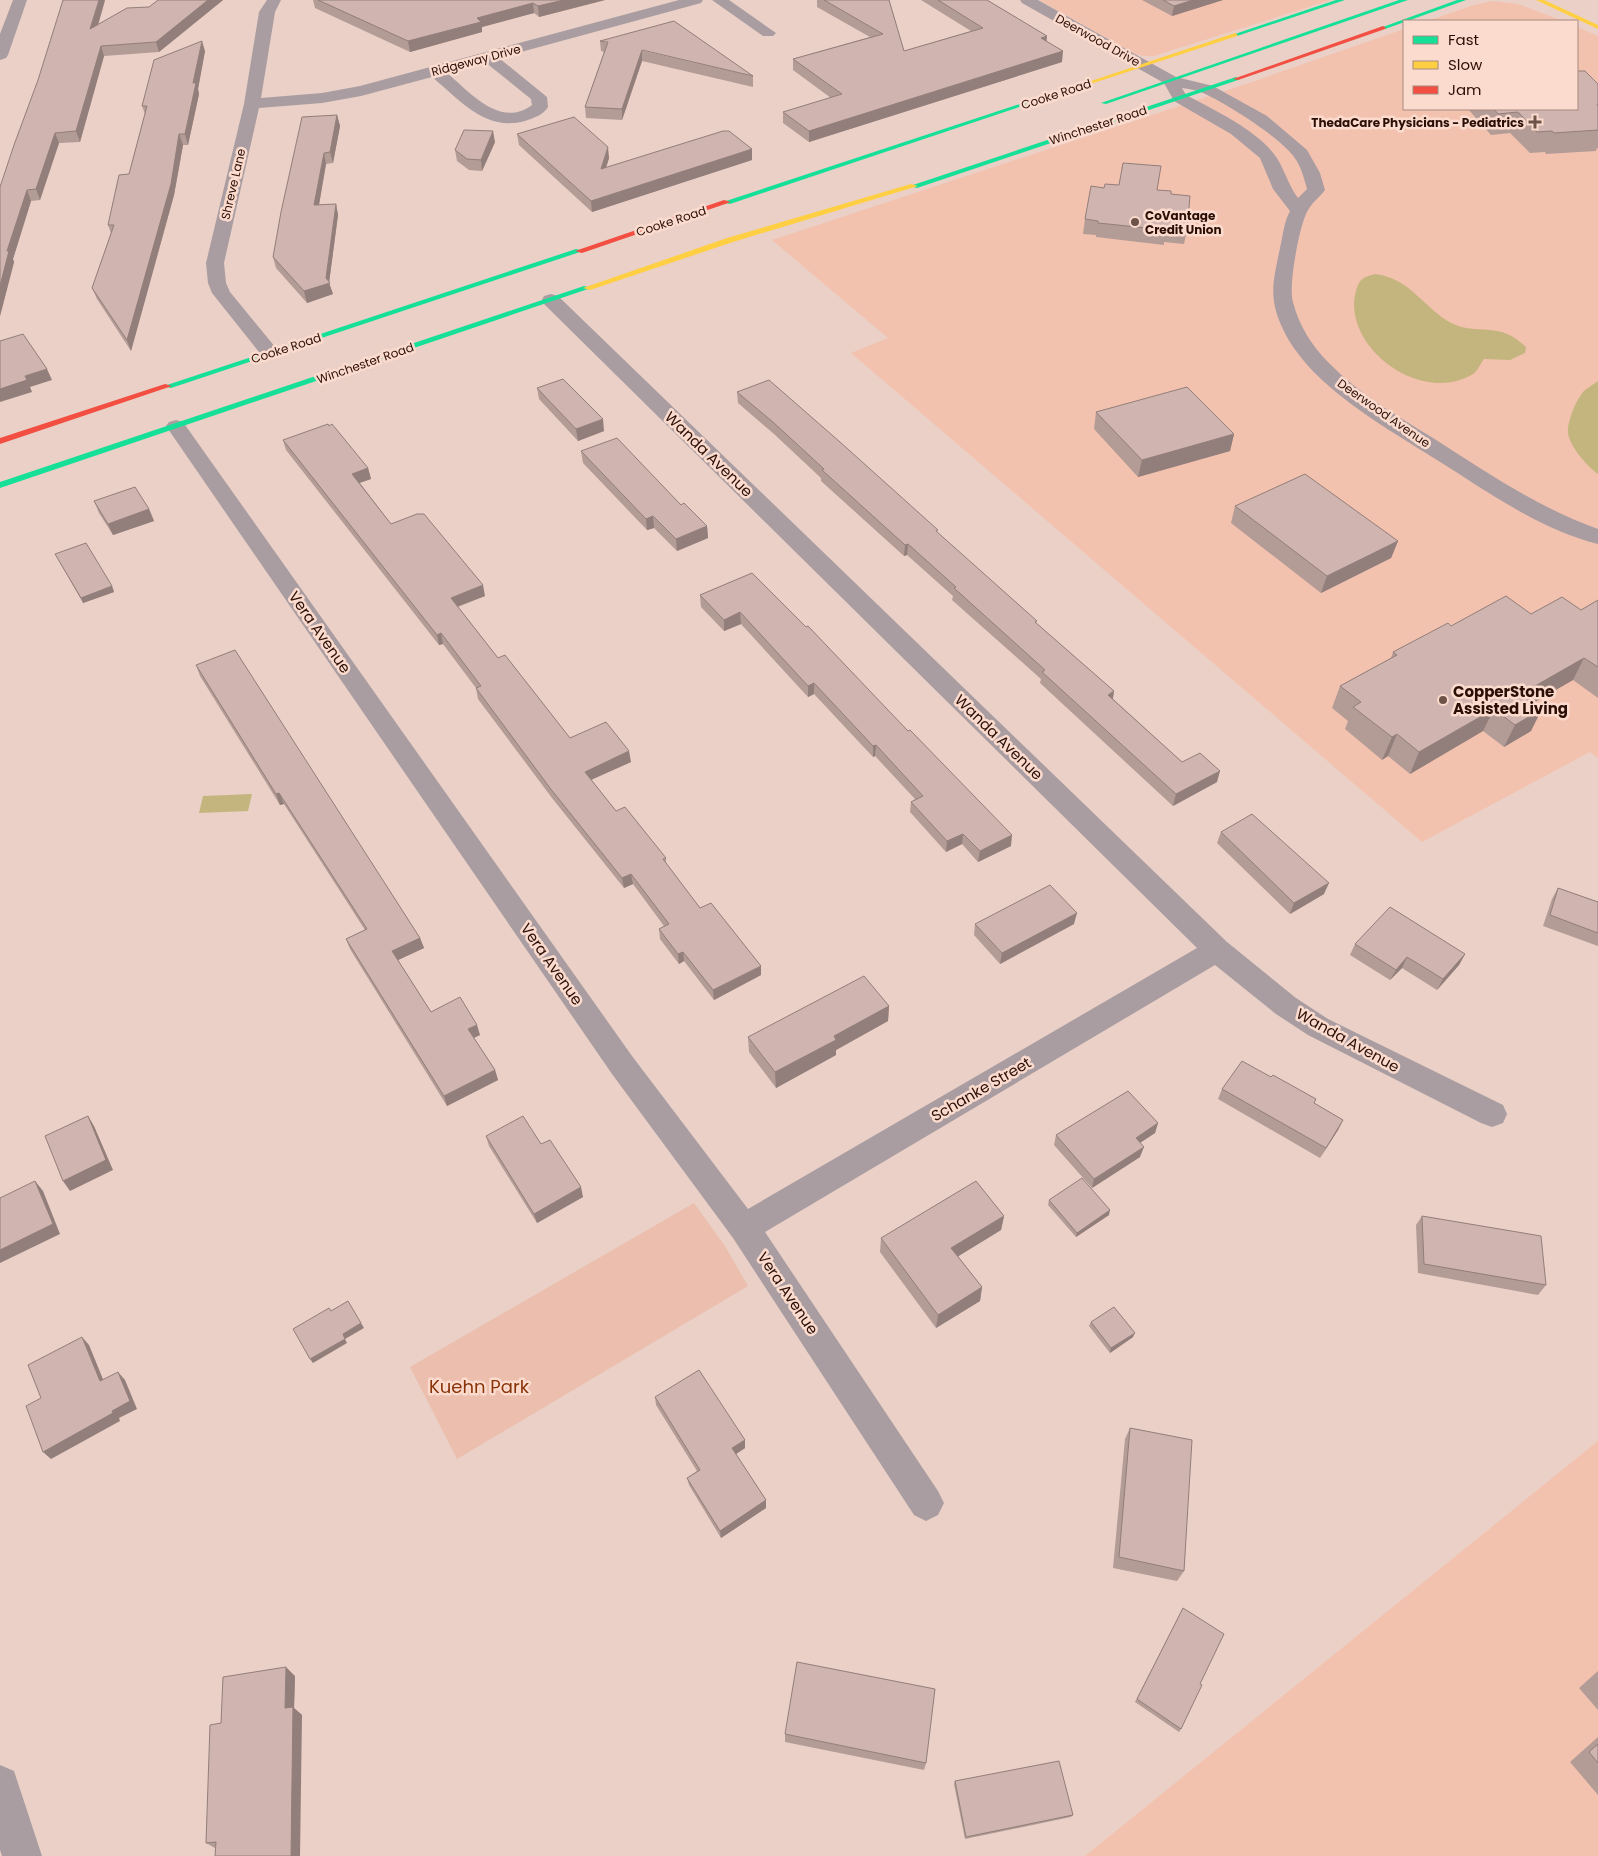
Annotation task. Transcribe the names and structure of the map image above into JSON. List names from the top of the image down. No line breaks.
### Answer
{"streets":{"main road":["Cooke Road","Winchester Road"],"street":["Deerwood Drive","Ridgeway Drive","Shreve Lane","Deerwood Avenue","Wanda Avenue","Vera Avenue","Schanke Street"]},"crossings":[["Deerwood Drive","Cooke Road"],["Deerwood Drive","Winchester Road"],["Deerwood Drive","Deerwood Avenue"],["Ridgeway Drive","Shreve Lane"],["Cooke Road","Shreve Lane"],["Winchester Road","Deerwood Avenue"],["Winchester Road","Wanda Avenue"],["Winchester Road","Vera Avenue"],["Wanda Avenue","Schanke Street"],["Vera Avenue","Schanke Street"]],"parks":["Kuehn Park"],"places":{"health":["ThedaCare Physicians - Pediatrics"],"other":["CoVantage Credit Union","CopperStone Assisted Living"]},"legend":["Fast","Slow","Jam"]}
